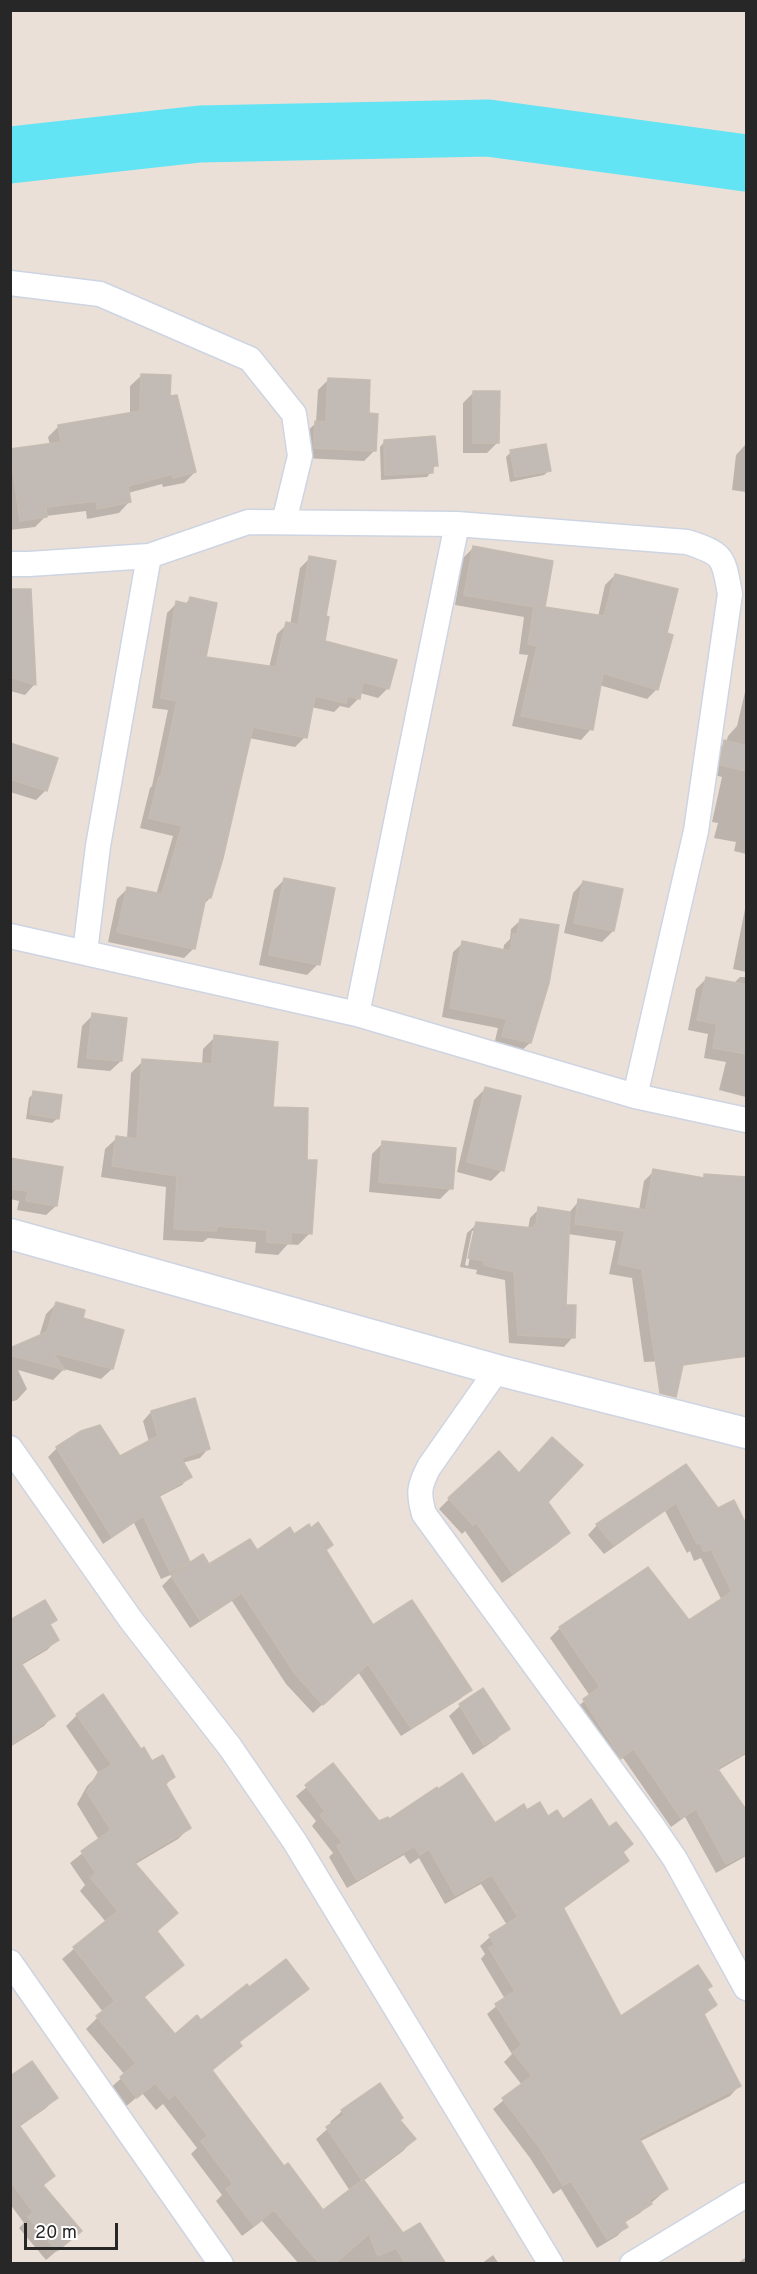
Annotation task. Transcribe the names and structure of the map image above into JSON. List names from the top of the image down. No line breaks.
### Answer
{"scale_bar":"20 m"}
